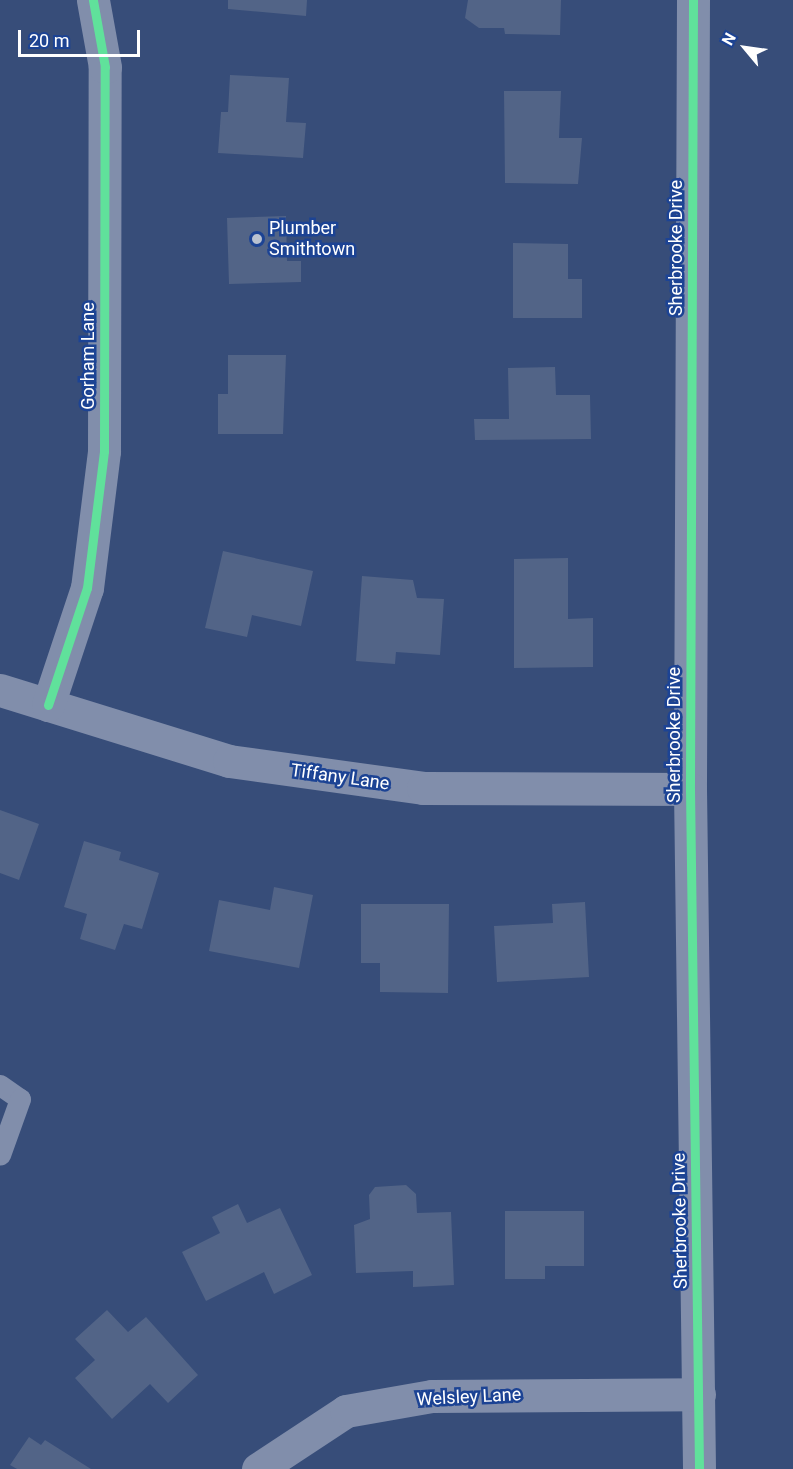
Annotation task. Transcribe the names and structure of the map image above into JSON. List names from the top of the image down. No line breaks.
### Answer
{"streets":{"street":["Sherbrooke Drive","Gorham Lane","Tiffany Lane","Welsley Lane"]},"crossings":[["Sherbrooke Drive","Tiffany Lane"],["Sherbrooke Drive","Welsley Lane"],["Gorham Lane","Tiffany Lane"]],"places":["Plumber Smithtown"],"scale_bar":"20 m","north":"top left"}
